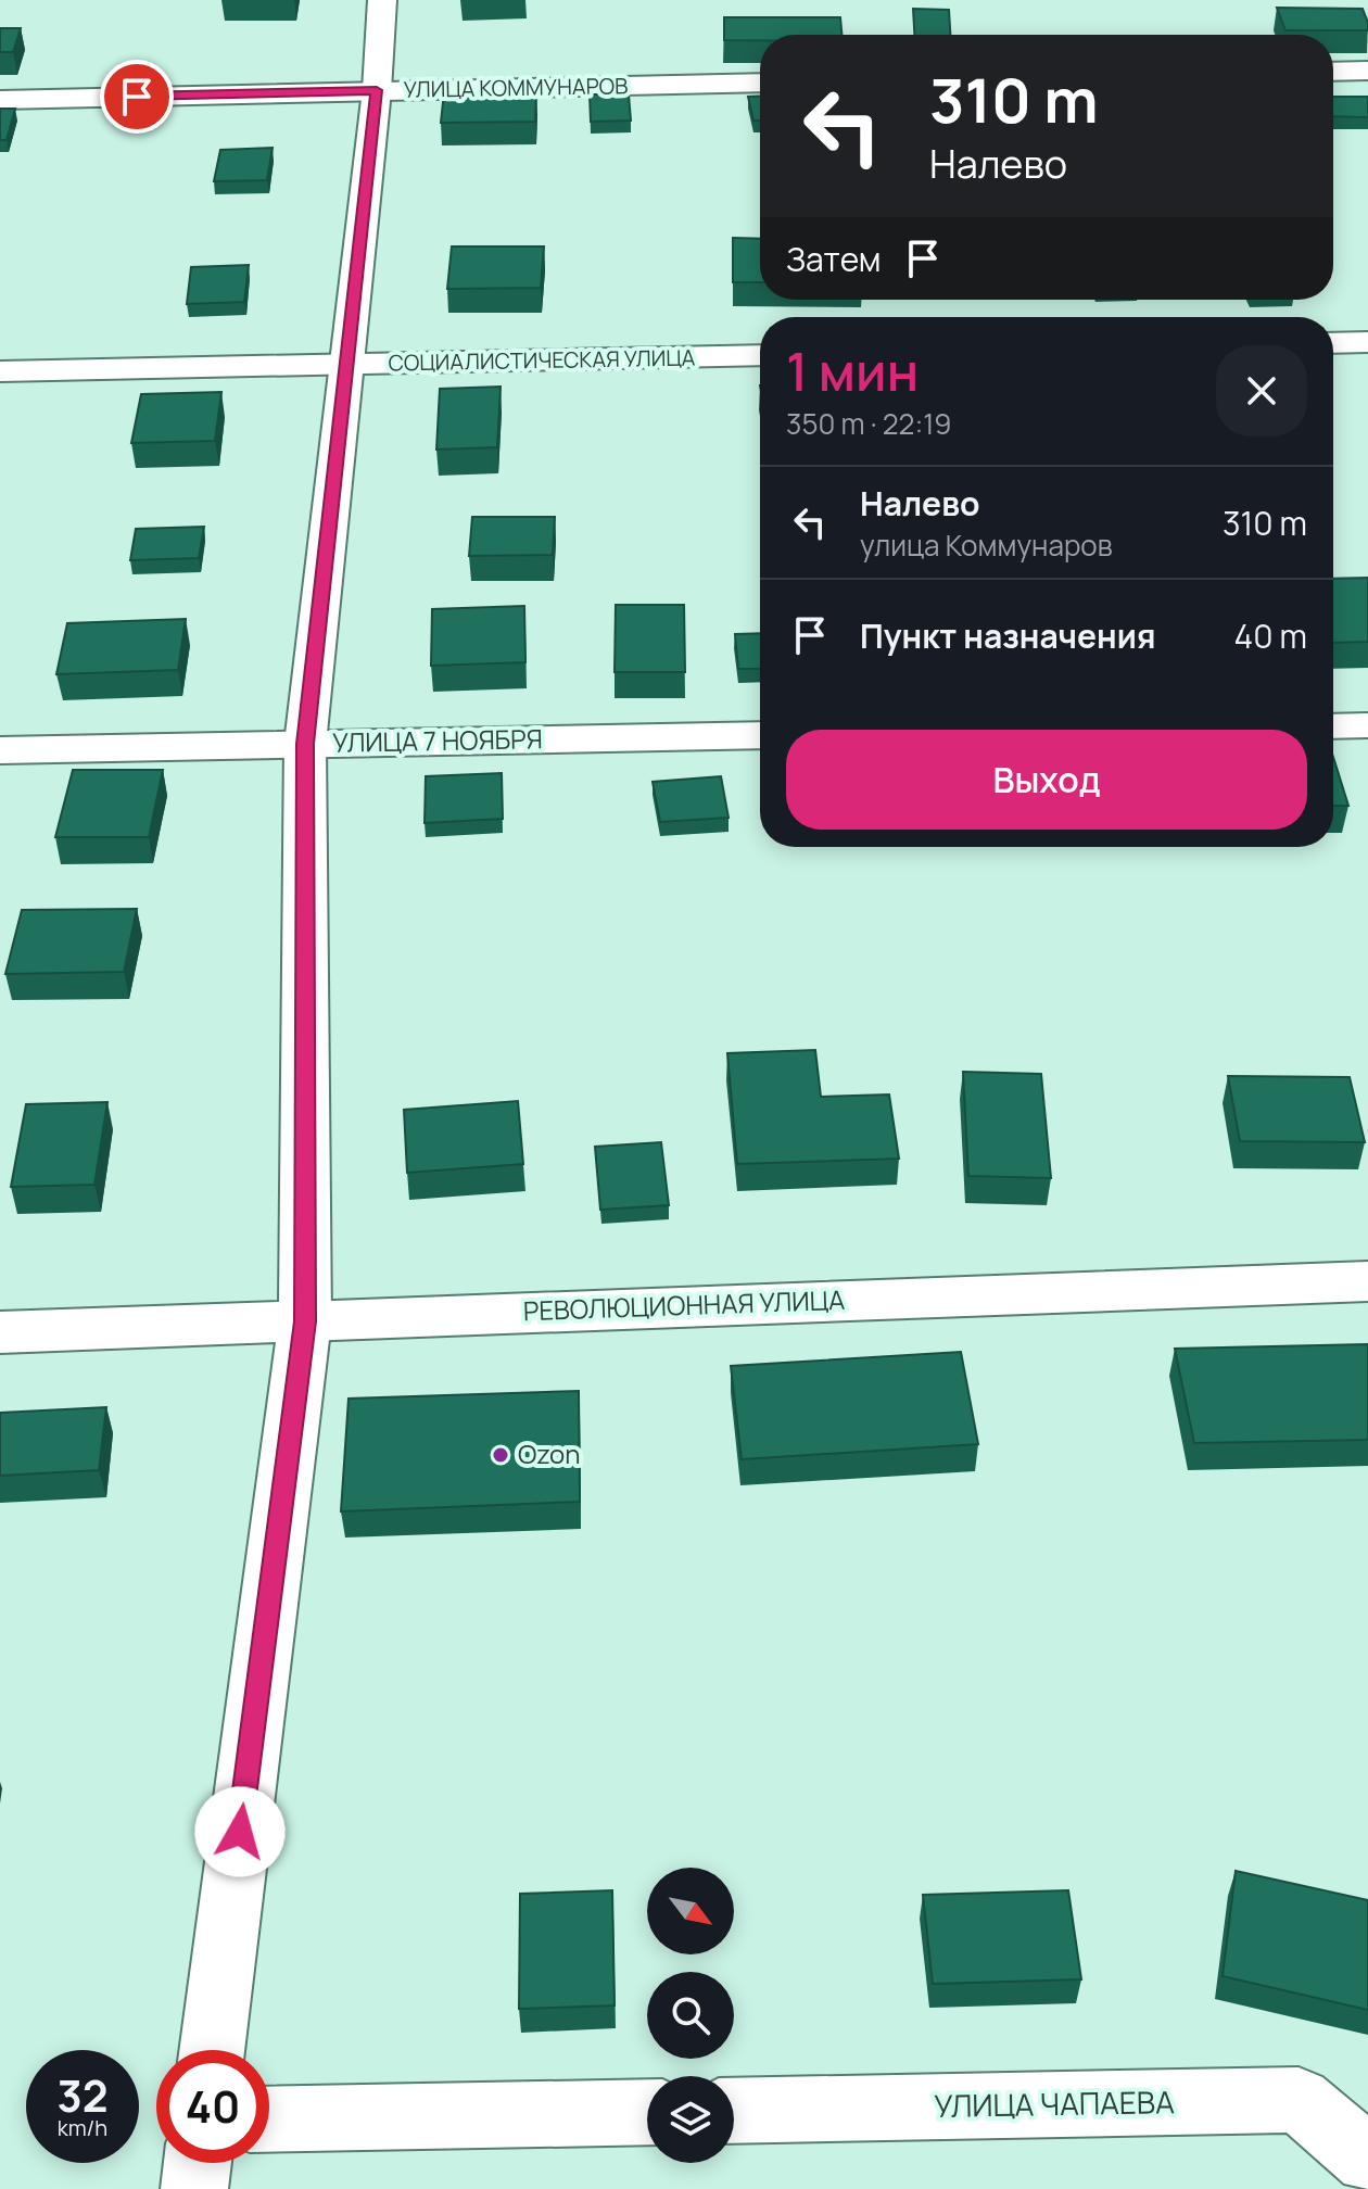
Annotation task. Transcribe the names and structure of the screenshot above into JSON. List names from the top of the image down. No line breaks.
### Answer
{"streets":{"street":["УЛИЦА КОММУНАРОВ","СОЦИАЛИСТИЧЕСКАЯ УЛИЦА","УЛИЦА 7 НОЯБРЯ","РЕВОЛЮЦИОННАЯ УЛИЦА","УЛИЦА ЧАПАЕВА"]},"places":["Ozon"],"north":"bottom right","page":{"turn":["310 m","Налево"],"then":"Затем","heading":["1 мин","350 m · 22:19"],"list":[{"name":"Налево","note":"улица Коммунаров","value":"310 m"},{"name":"Пункт назначения","value":"40 m"}],"buttons":"Выход","speed":"32 km/h","limit":"40"}}
